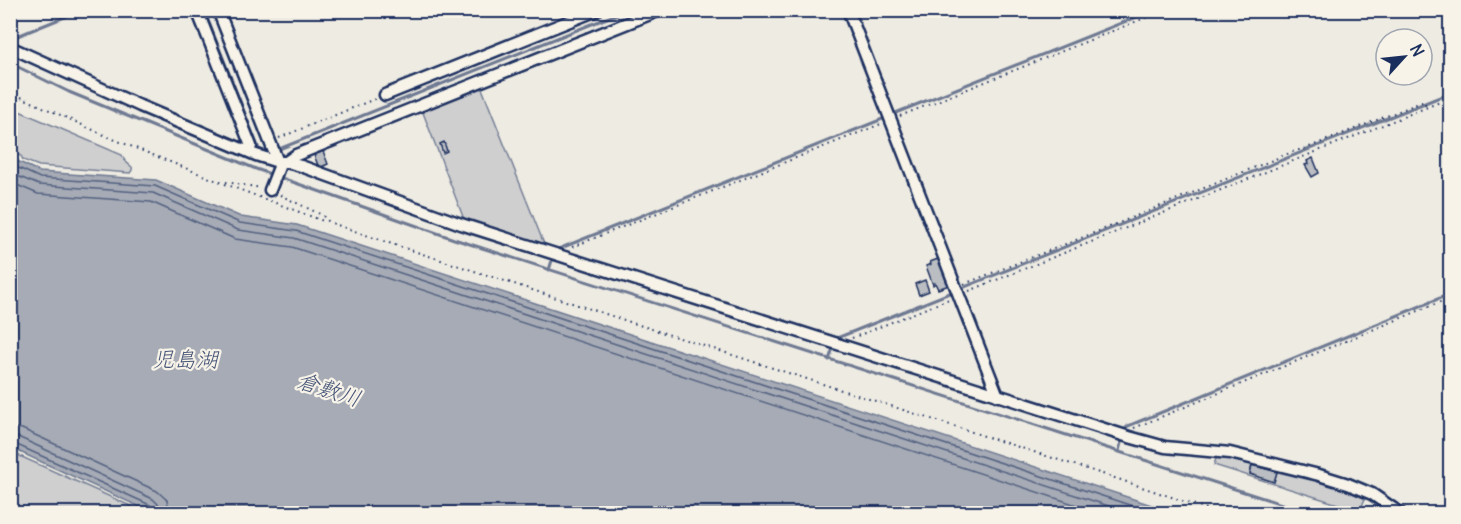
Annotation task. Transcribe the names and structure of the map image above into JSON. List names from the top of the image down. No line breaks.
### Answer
{"water":["児島湖","倉敷川"],"north":"top right"}
